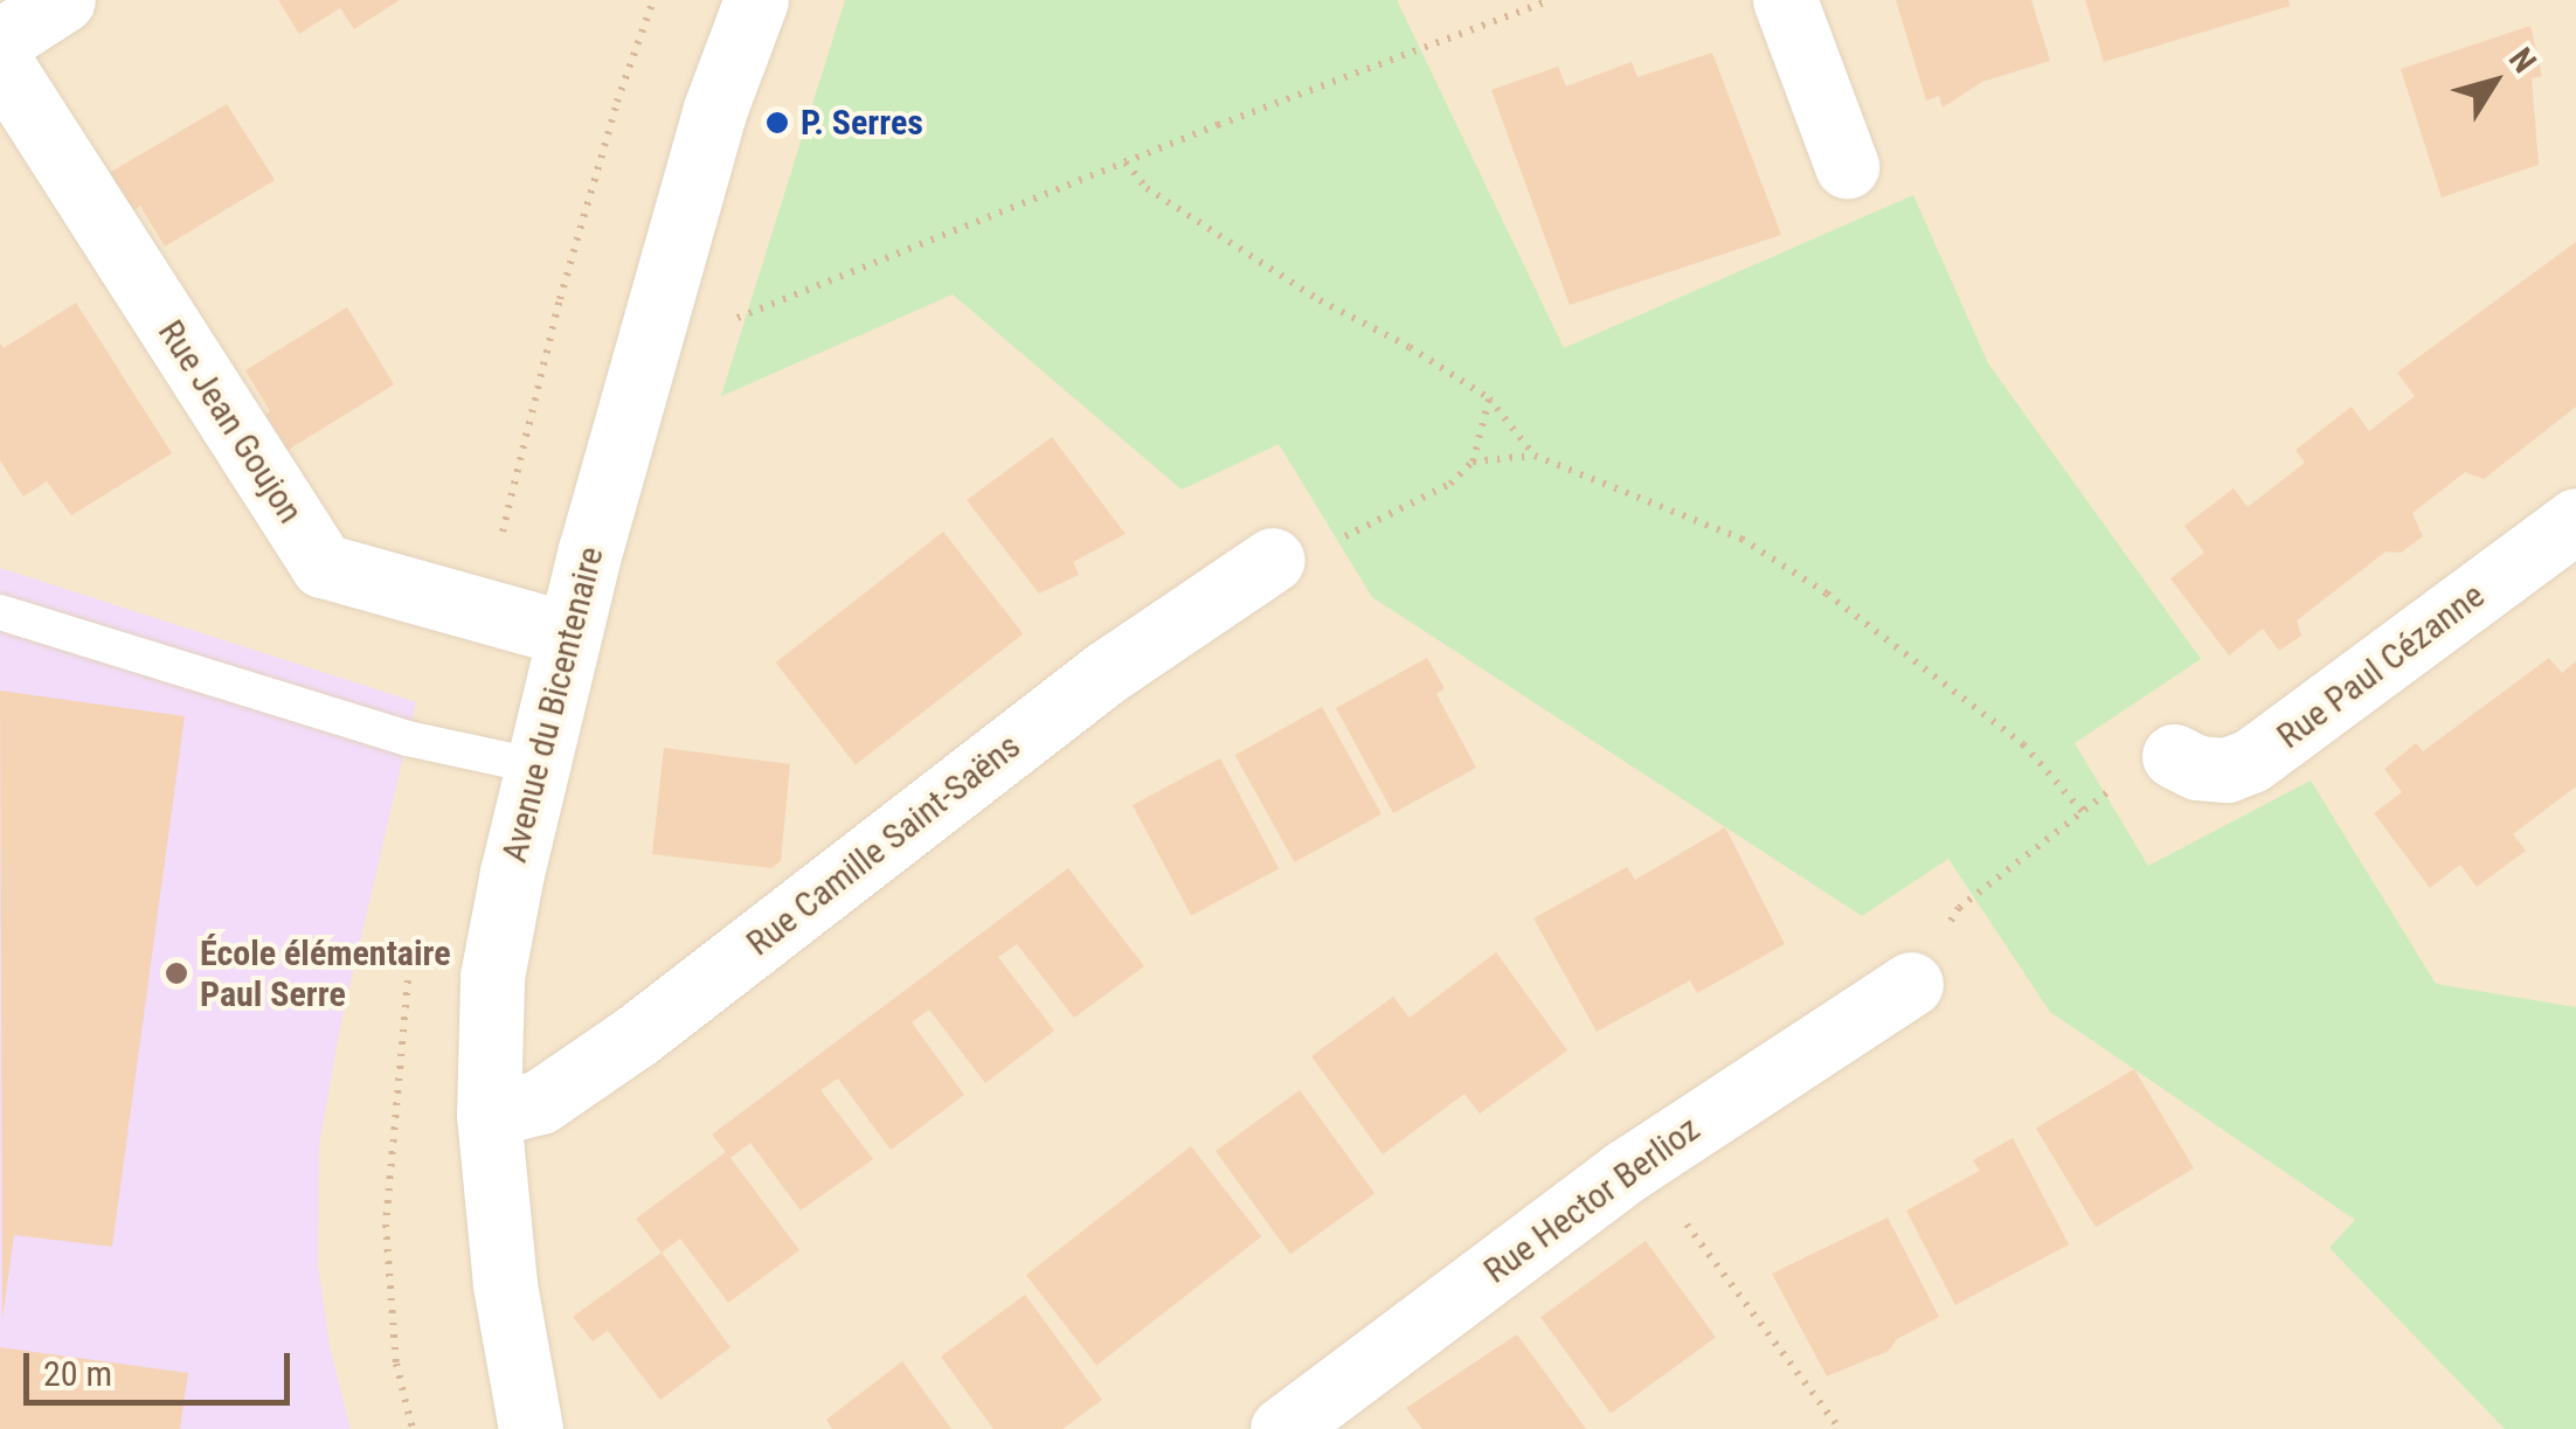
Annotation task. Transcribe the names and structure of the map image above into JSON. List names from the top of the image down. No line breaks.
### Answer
{"streets":{"street":["Rue Jean Goujon","Rue Paul Cézanne","Avenue du Bicentenaire","Rue Camille Saint-Saëns","Rue Hector Berlioz"]},"crossings":[["Rue Jean Goujon","Avenue du Bicentenaire"],["Avenue du Bicentenaire","Rue Camille Saint-Saëns"]],"places":["P. Serres","École élémentaire Paul Serre"],"scale_bar":"20 m","north":"top right"}
